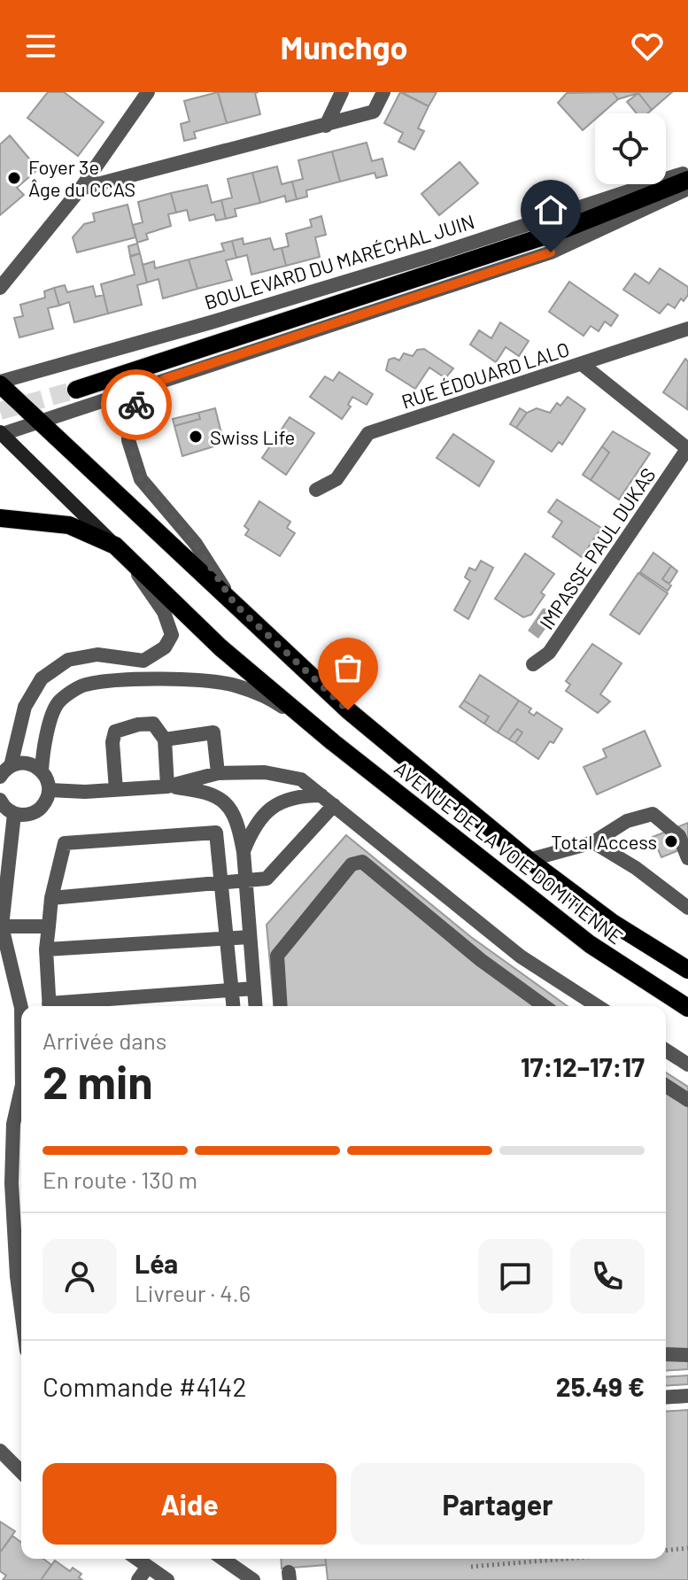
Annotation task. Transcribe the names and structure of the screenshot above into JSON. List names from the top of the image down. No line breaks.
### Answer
{"streets":{"main road":["BOULEVARD DU MARÉCHAL JUIN","AVENUE DE LA VOIE DOMITIENNE"],"street":["RUE ÉDOUARD LALO","IMPASSE PAUL DUKAS"]},"crossings":[["BOULEVARD DU MARÉCHAL JUIN","AVENUE DE LA VOIE DOMITIENNE"]],"places":["Foyer 3e Âge du CCAS","Swiss Life","Total Access"],"page":{"header":"Munchgo","heading":["2 min","Arrivée dans","17:12–17:17"],"panel":["Léa","Livreur · 4.6","Commande #4142","25.49 €"],"bar":"En route · 130 m","buttons":["Aide","Partager"]}}
